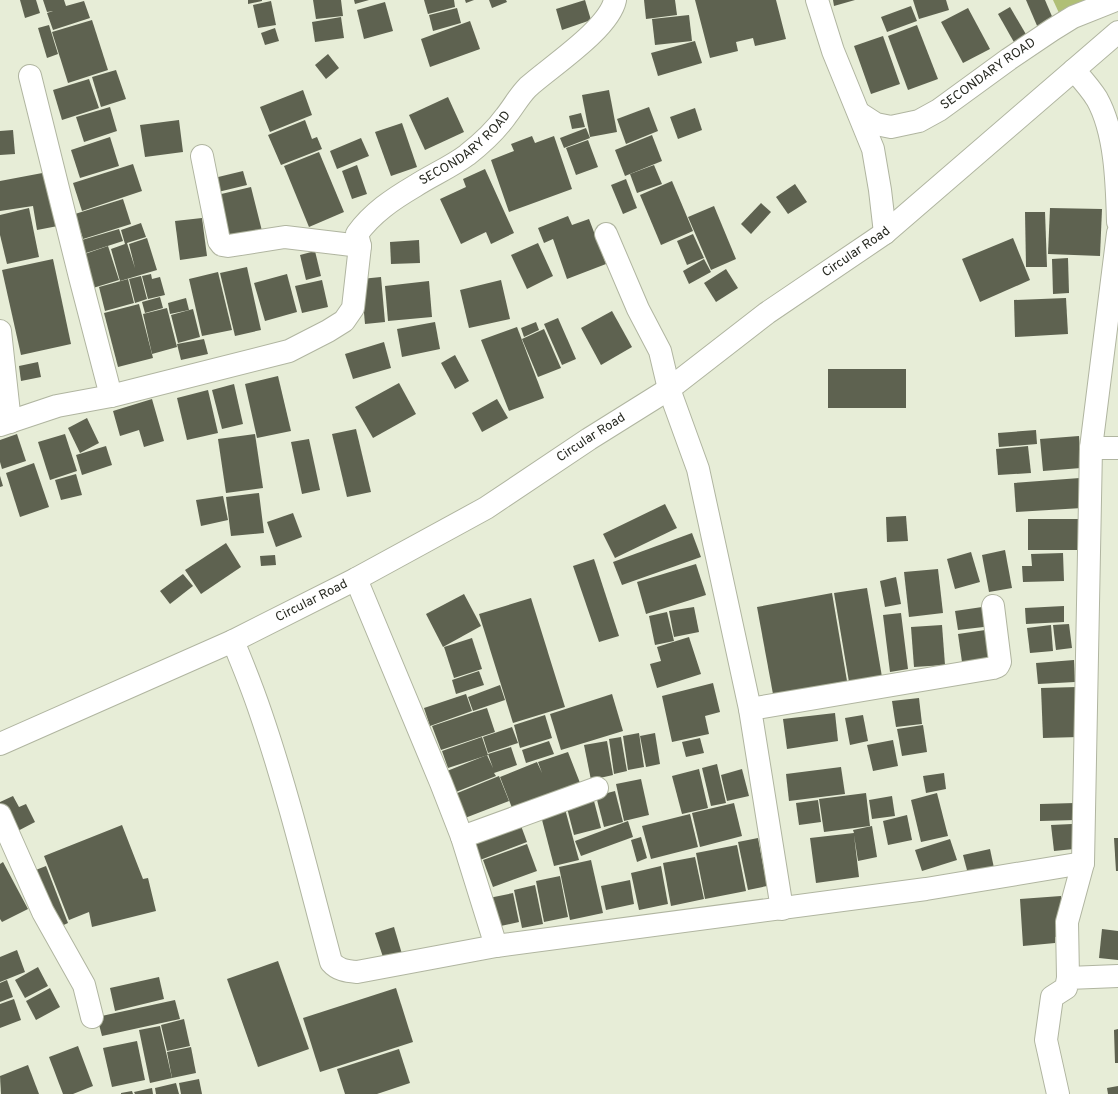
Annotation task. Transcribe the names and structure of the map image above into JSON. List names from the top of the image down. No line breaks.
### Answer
{"streets":{"street":["SECONDARY ROAD","Circular Road"]}}
